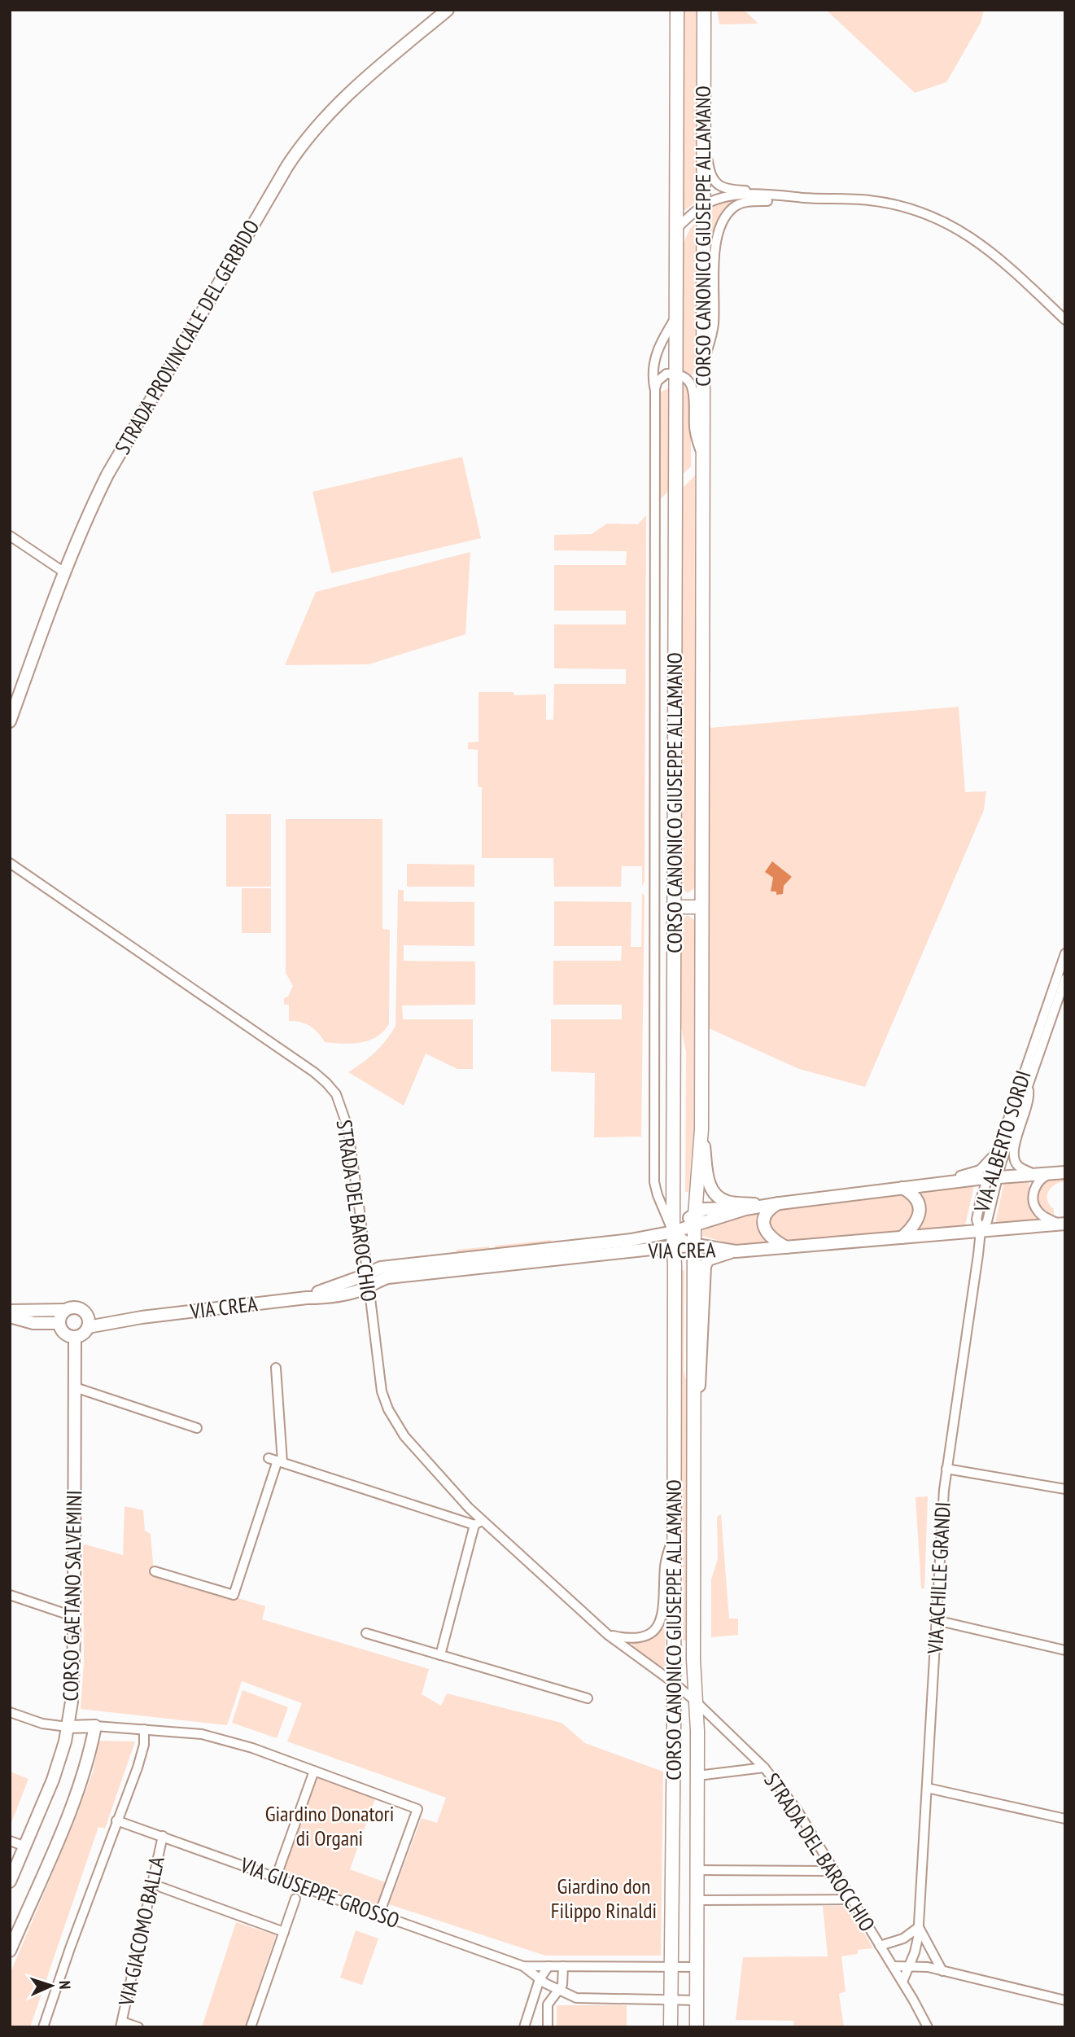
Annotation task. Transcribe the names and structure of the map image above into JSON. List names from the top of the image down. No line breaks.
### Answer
{"streets":{"main road":["CORSO CANONICO GIUSEPPE ALLAMANO"],"street":["STRADA PROVINCIALE DEL GERBIDO","VIA ALBERTO SORDI","STRADA DEL BAROCCHIO","VIA CREA","VIA ACHILLE GRANDI","CORSO GAETANO SALVEMINI","VIA GIUSEPPE GROSSO","VIA GIACOMO BALLA"]},"crossings":[["CORSO CANONICO GIUSEPPE ALLAMANO","STRADA DEL BAROCCHIO"],["CORSO CANONICO GIUSEPPE ALLAMANO","VIA CREA"],["CORSO CANONICO GIUSEPPE ALLAMANO","VIA GIUSEPPE GROSSO"],["VIA ALBERTO SORDI","VIA CREA"],["VIA ALBERTO SORDI","VIA ACHILLE GRANDI"],["STRADA DEL BAROCCHIO","VIA CREA"],["STRADA DEL BAROCCHIO","VIA ACHILLE GRANDI"],["VIA CREA","VIA ACHILLE GRANDI"],["VIA CREA","CORSO GAETANO SALVEMINI"],["VIA GIUSEPPE GROSSO","VIA GIACOMO BALLA"]],"parks":["Giardino Donatori di Organi","Giardino don Filippo Rinaldi"],"north":"right"}
